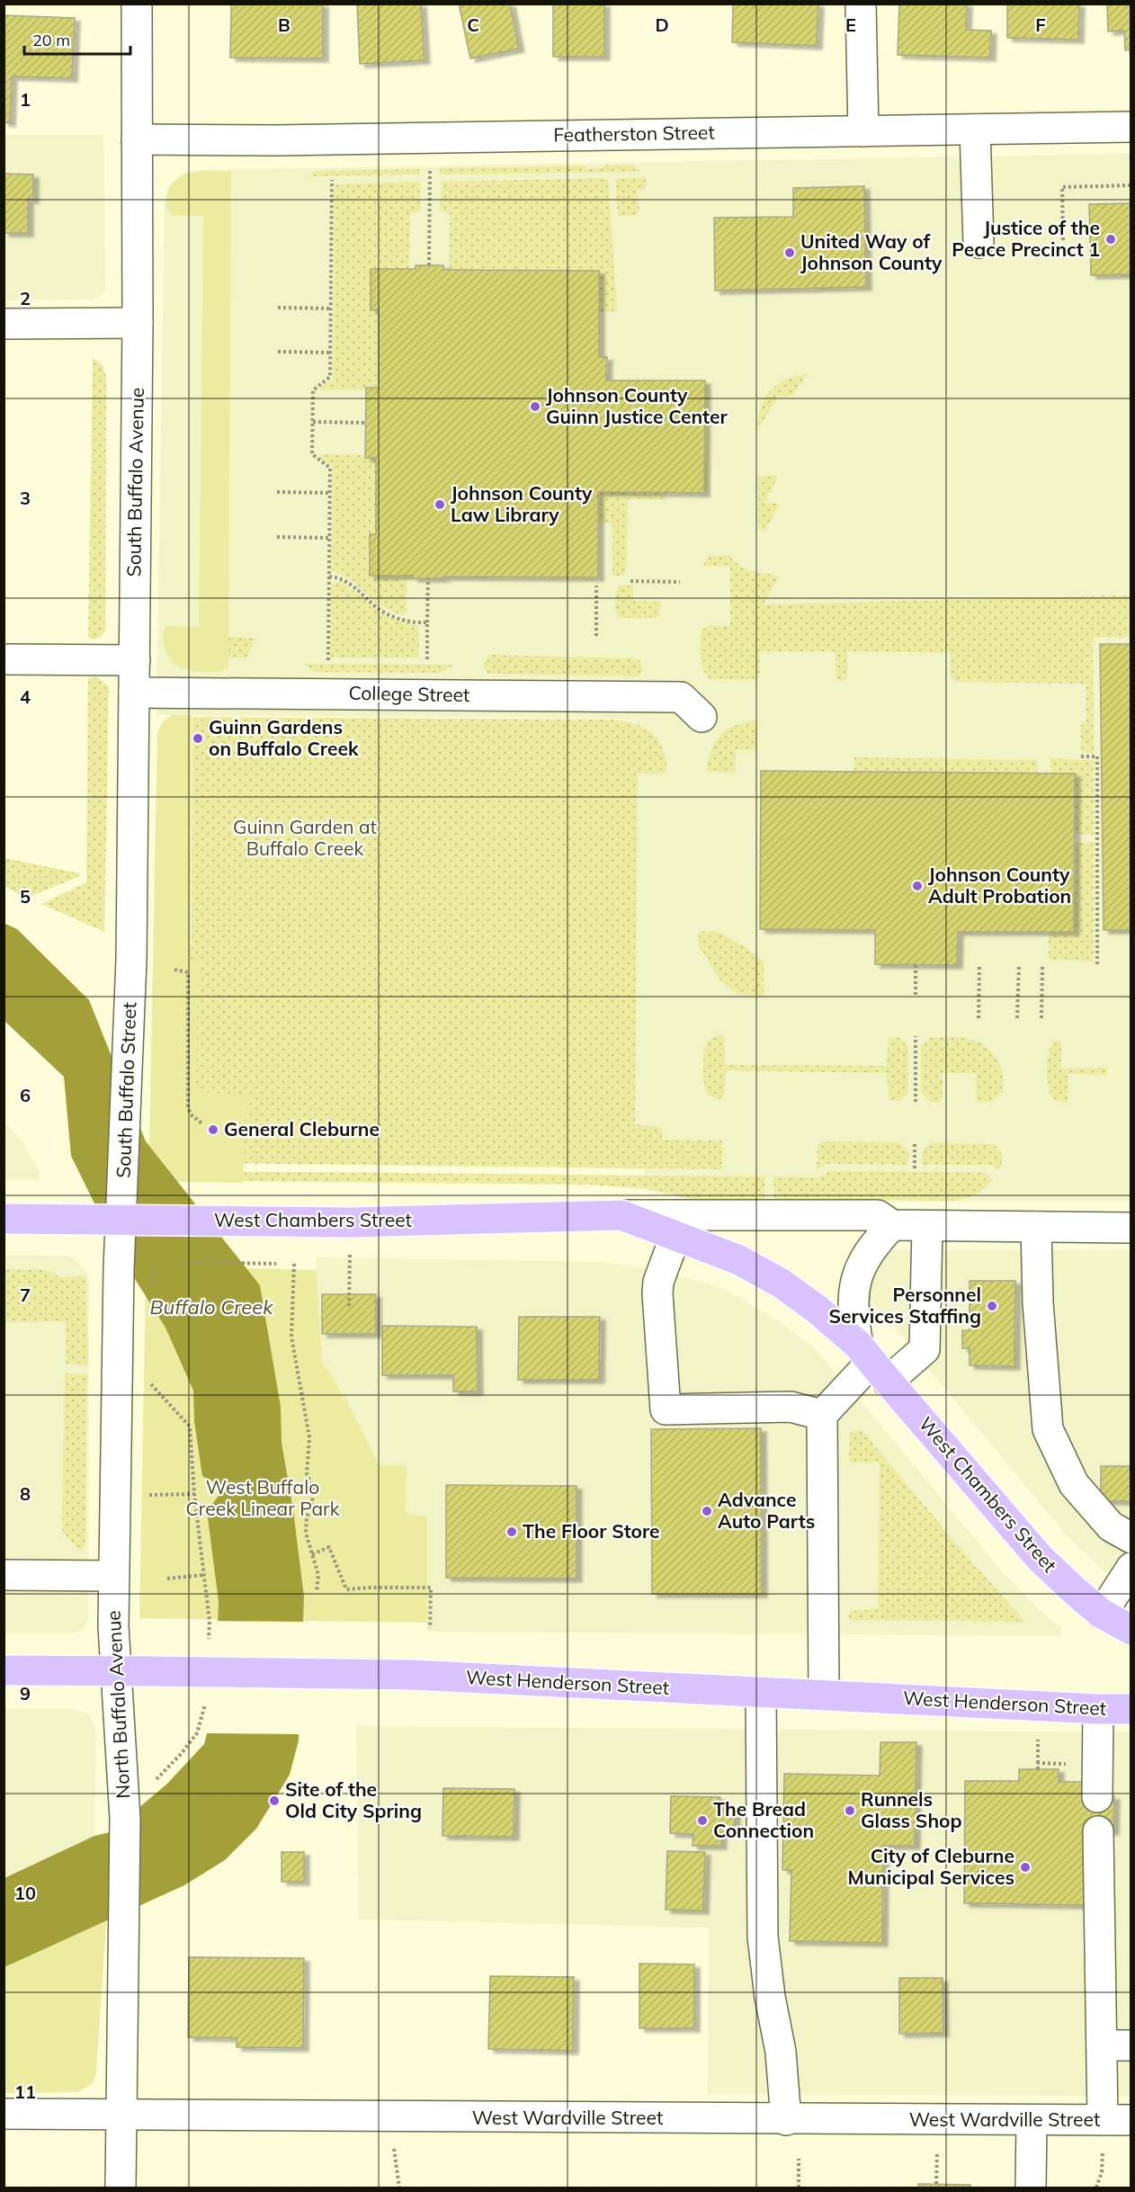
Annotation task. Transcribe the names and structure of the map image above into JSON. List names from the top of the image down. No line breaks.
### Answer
{"streets":{"main road":["West Chambers Street","West Henderson Street"],"street":["Featherston Street","South Buffalo Avenue","College Street","South Buffalo Street","North Buffalo Avenue","West Wardville Street"]},"crossings":[["Featherston Street","South Buffalo Avenue"],["South Buffalo Avenue","College Street"],["South Buffalo Avenue","South Buffalo Street"],["South Buffalo Street","West Chambers Street"],["South Buffalo Street","North Buffalo Avenue"],["West Chambers Street","North Buffalo Avenue"],["West Henderson Street","North Buffalo Avenue"],["North Buffalo Avenue","West Wardville Street"]],"water":["Buffalo Creek"],"parks":["Guinn Garden at Buffalo Creek","West Buffalo Creek Linear Park"],"places":["Justice of the Peace Precinct 1","United Way of Johnson County","Johnson County Guinn Justice Center","Johnson County Law Library","Guinn Gardens on Buffalo Creek","Johnson County Adult Probation","General Cleburne","Personnel Services Staffing","Advance Auto Parts","The Floor Store","Site of the Old City Spring","Runnels Glass Shop","The Bread Connection","City of Cleburne Municipal Services"],"scale_bar":"20 m","grid":{"columns":["B","C","D","E","F"],"rows":["1","2","3","4","5","6","7","8","9","10","11"]}}
